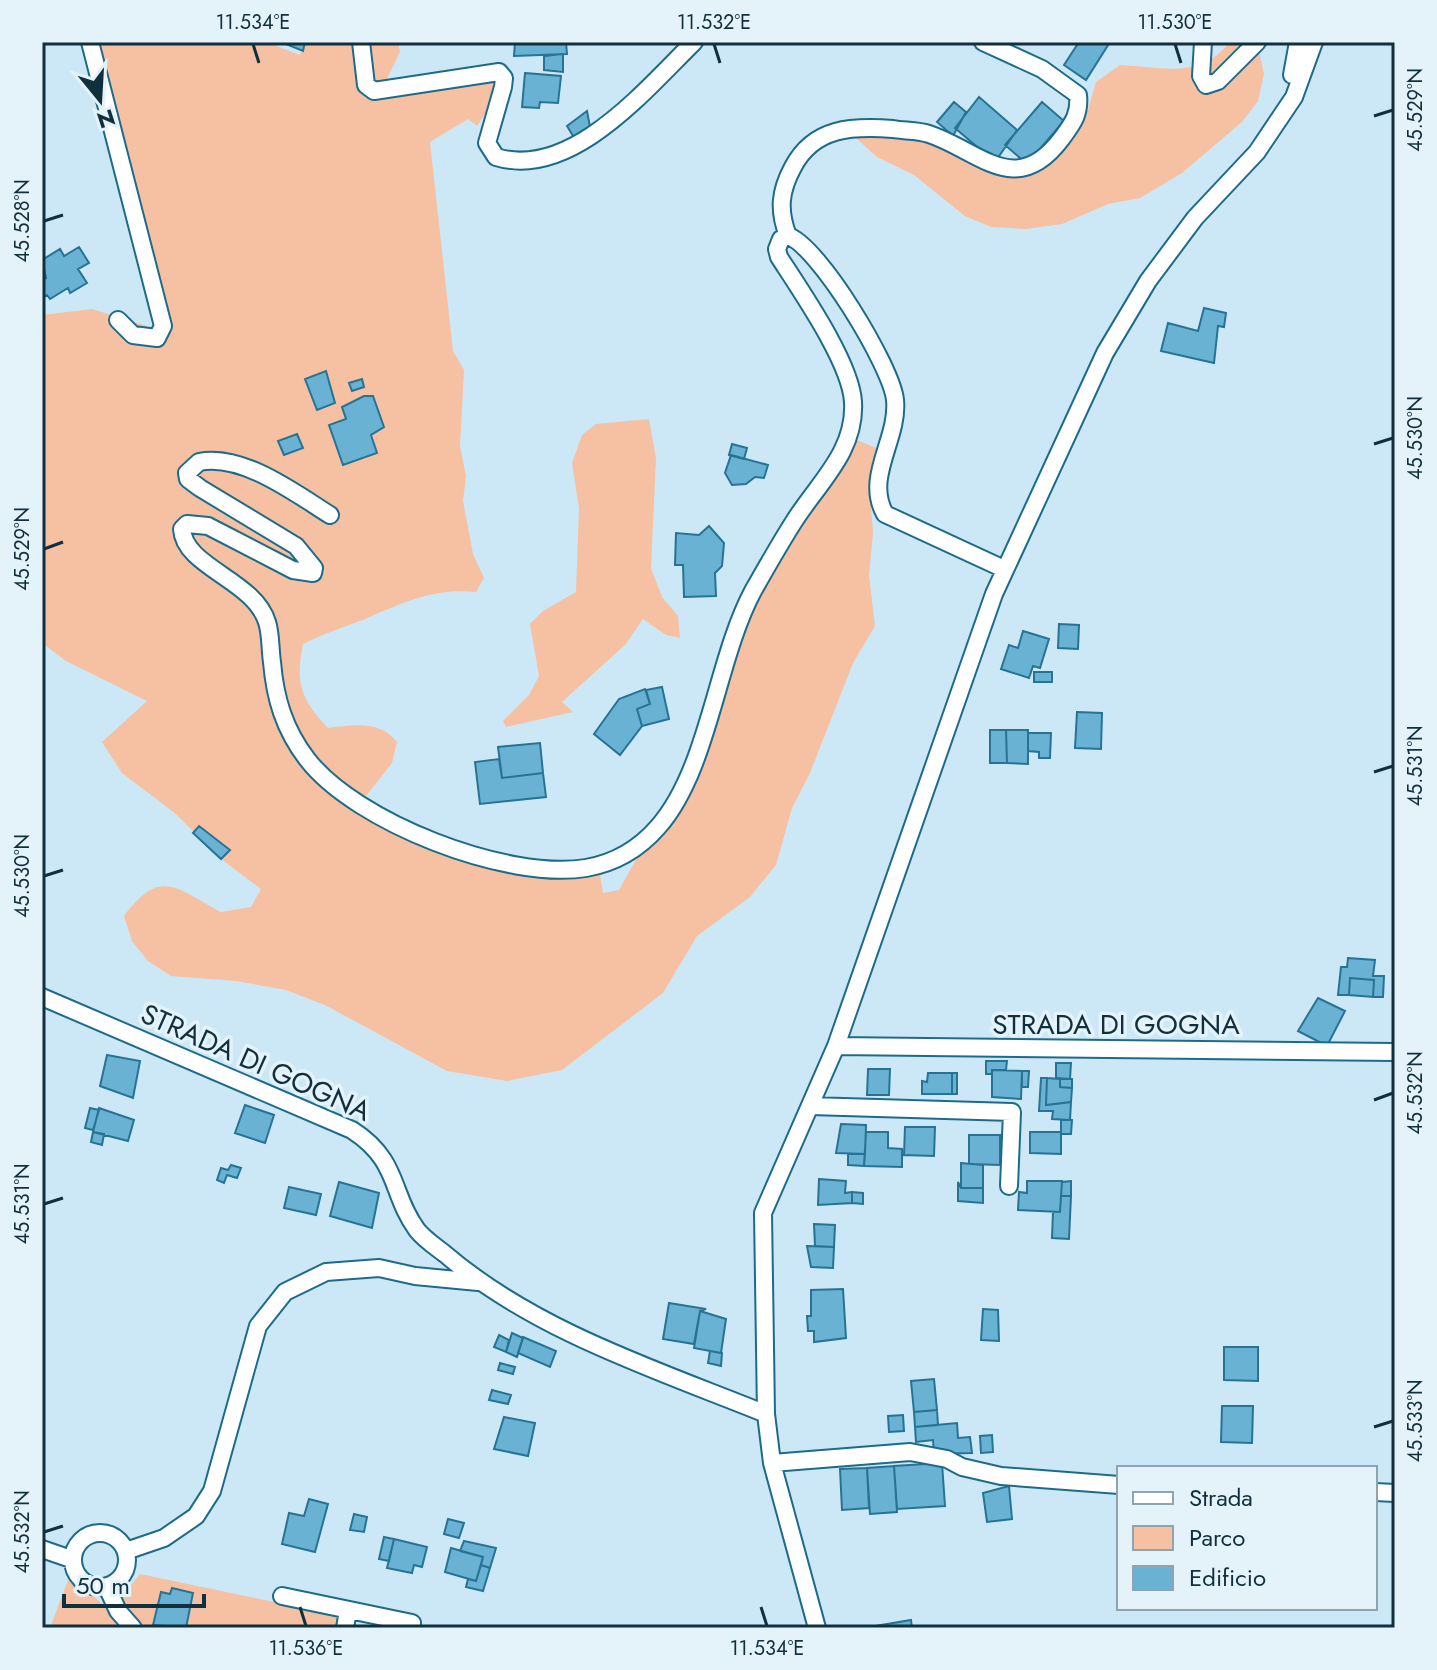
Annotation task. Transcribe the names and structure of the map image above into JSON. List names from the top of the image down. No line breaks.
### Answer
{"streets":{"street":["STRADA DI GOGNA"]},"legend":["Strada","Parco","Edificio"],"scale_bar":"50 m","north":"bottom","coordinates":["11.534°E","11.532°E","11.530°E","45.529°N","45.528°N","45.530°N","45.531°N","45.532°N","45.533°N","11.536°E"]}
